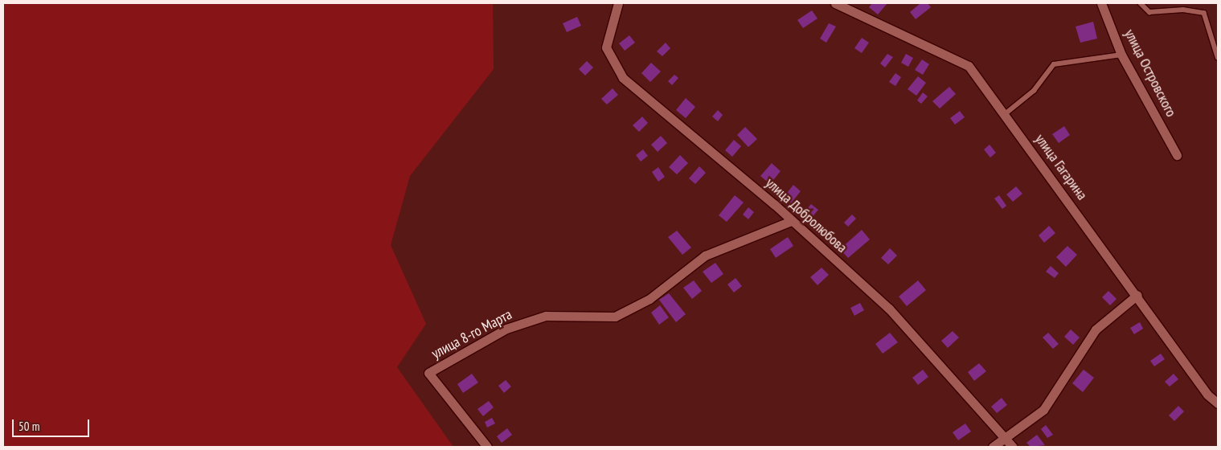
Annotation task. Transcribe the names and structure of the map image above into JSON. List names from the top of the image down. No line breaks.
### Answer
{"streets":{"street":["улица Островского","улица Гагарина","улица Добролюбова","улица 8-го Марта"]},"crossings":[["улица Добролюбова","улица 8-го Марта"]],"scale_bar":"50 m"}
